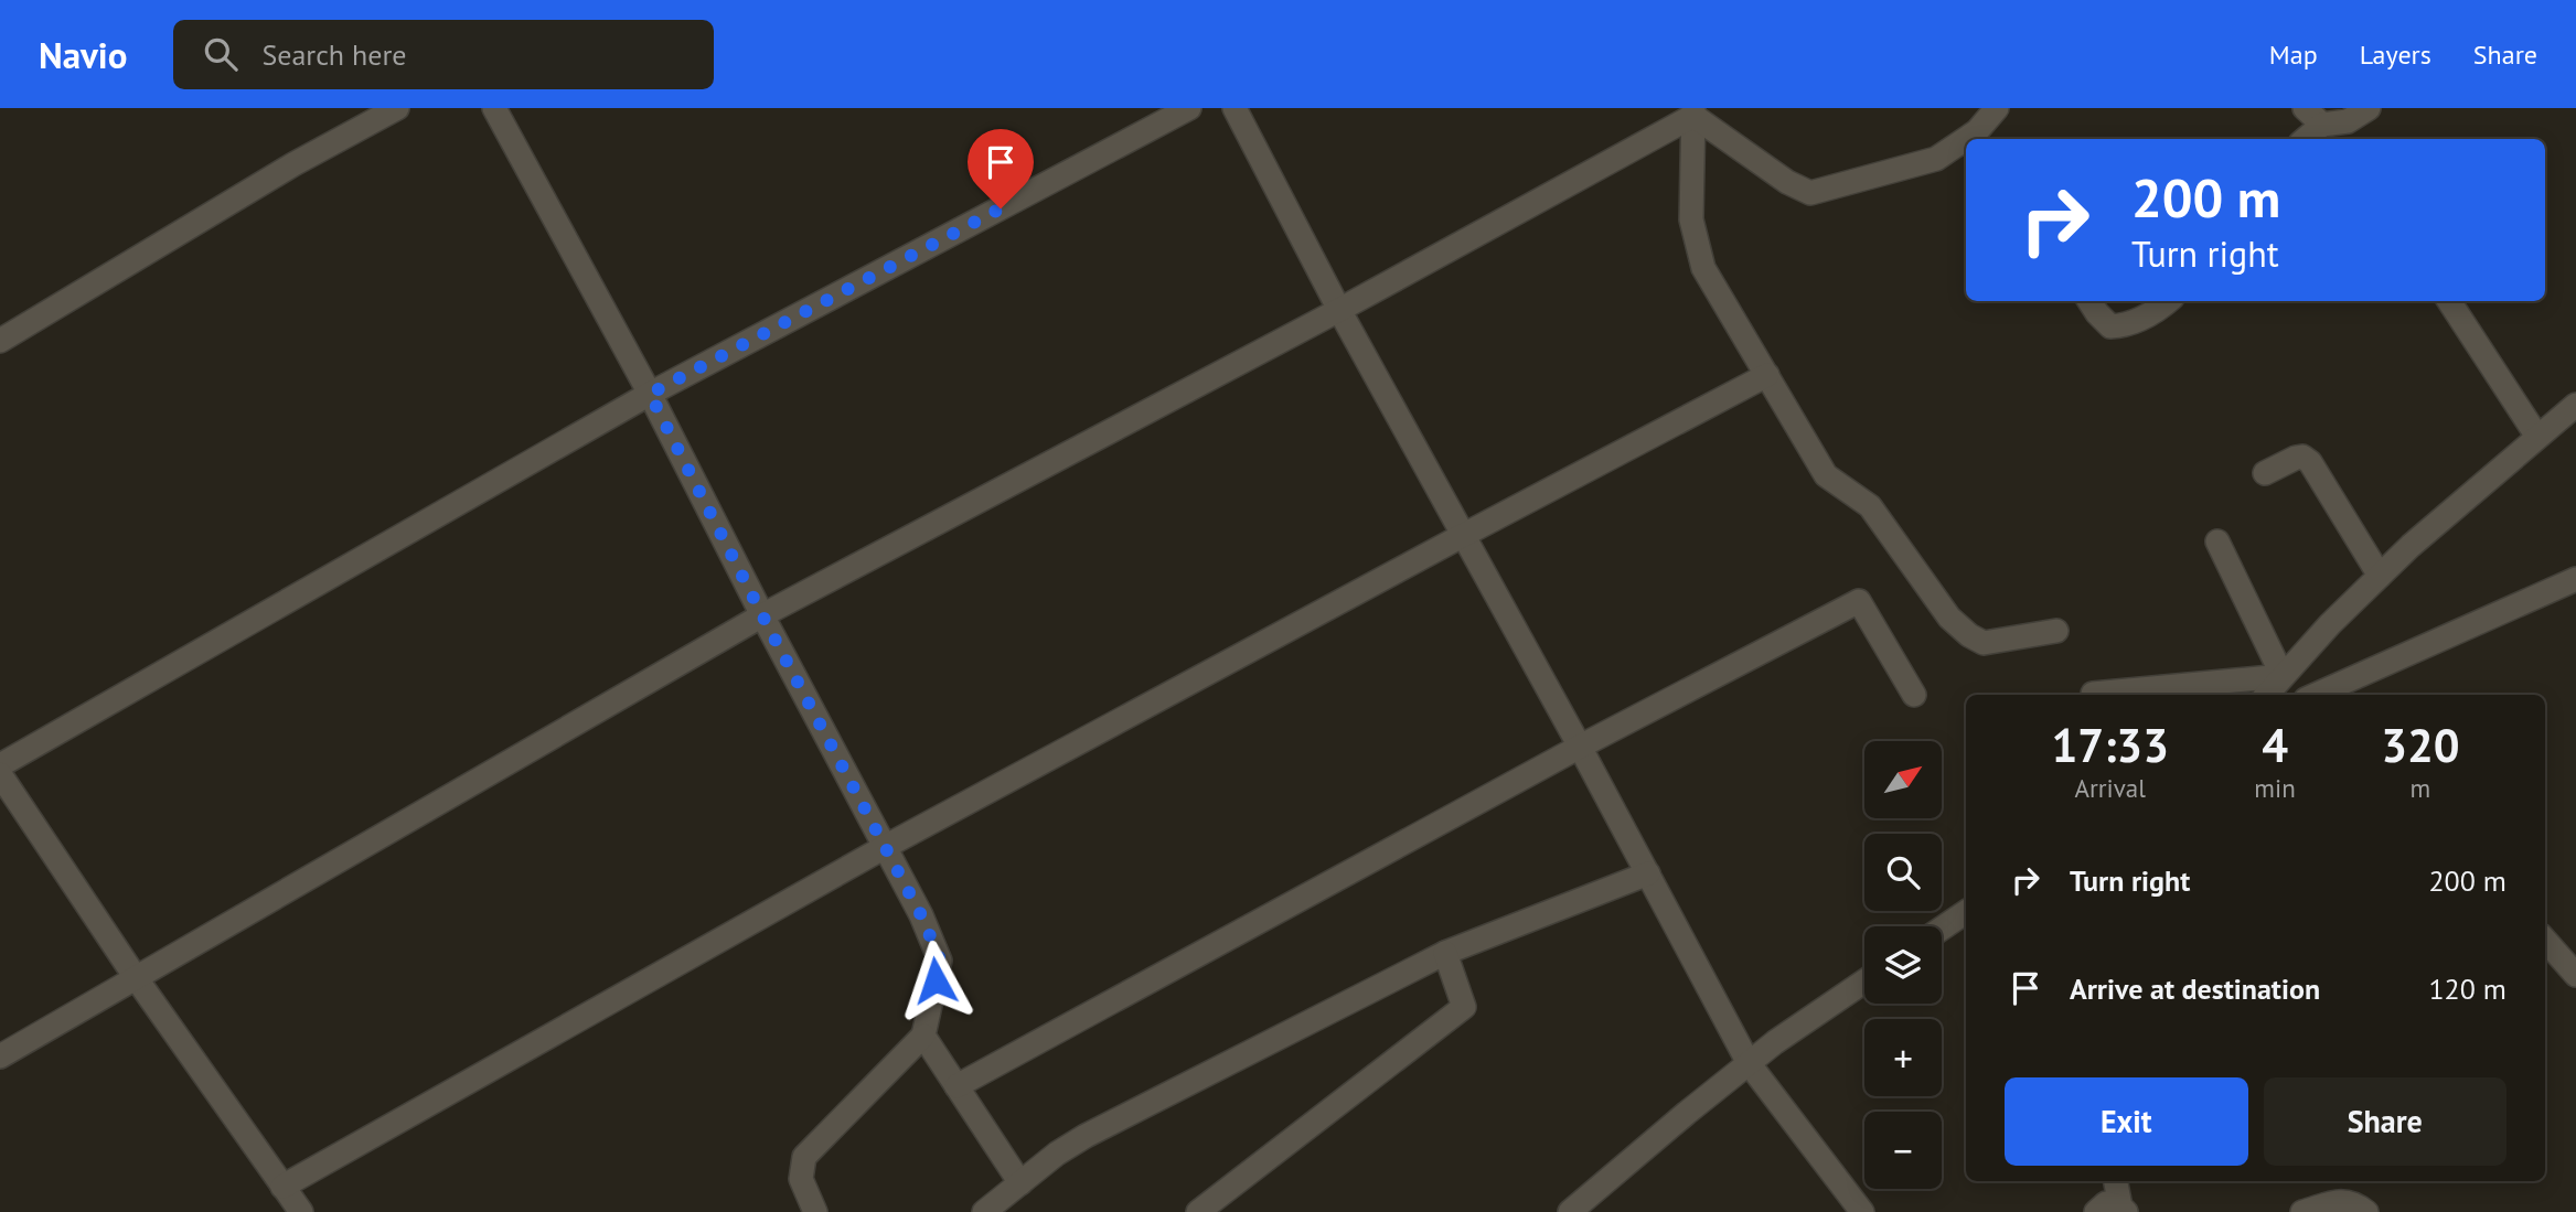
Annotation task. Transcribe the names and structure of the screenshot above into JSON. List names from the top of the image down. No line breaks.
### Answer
{"north":"top right","page":{"header":"Navio","search":"Search here","nav":["Map","Layers","Share"],"turn":["200 m","Turn right"],"eta":["17:33","Arrival","4","min","320","m"],"map_buttons":["+","−"],"list":[{"name":"Turn right","value":"200 m"},{"name":"Arrive at destination","value":"120 m"}],"buttons":["Exit","Share"]}}
